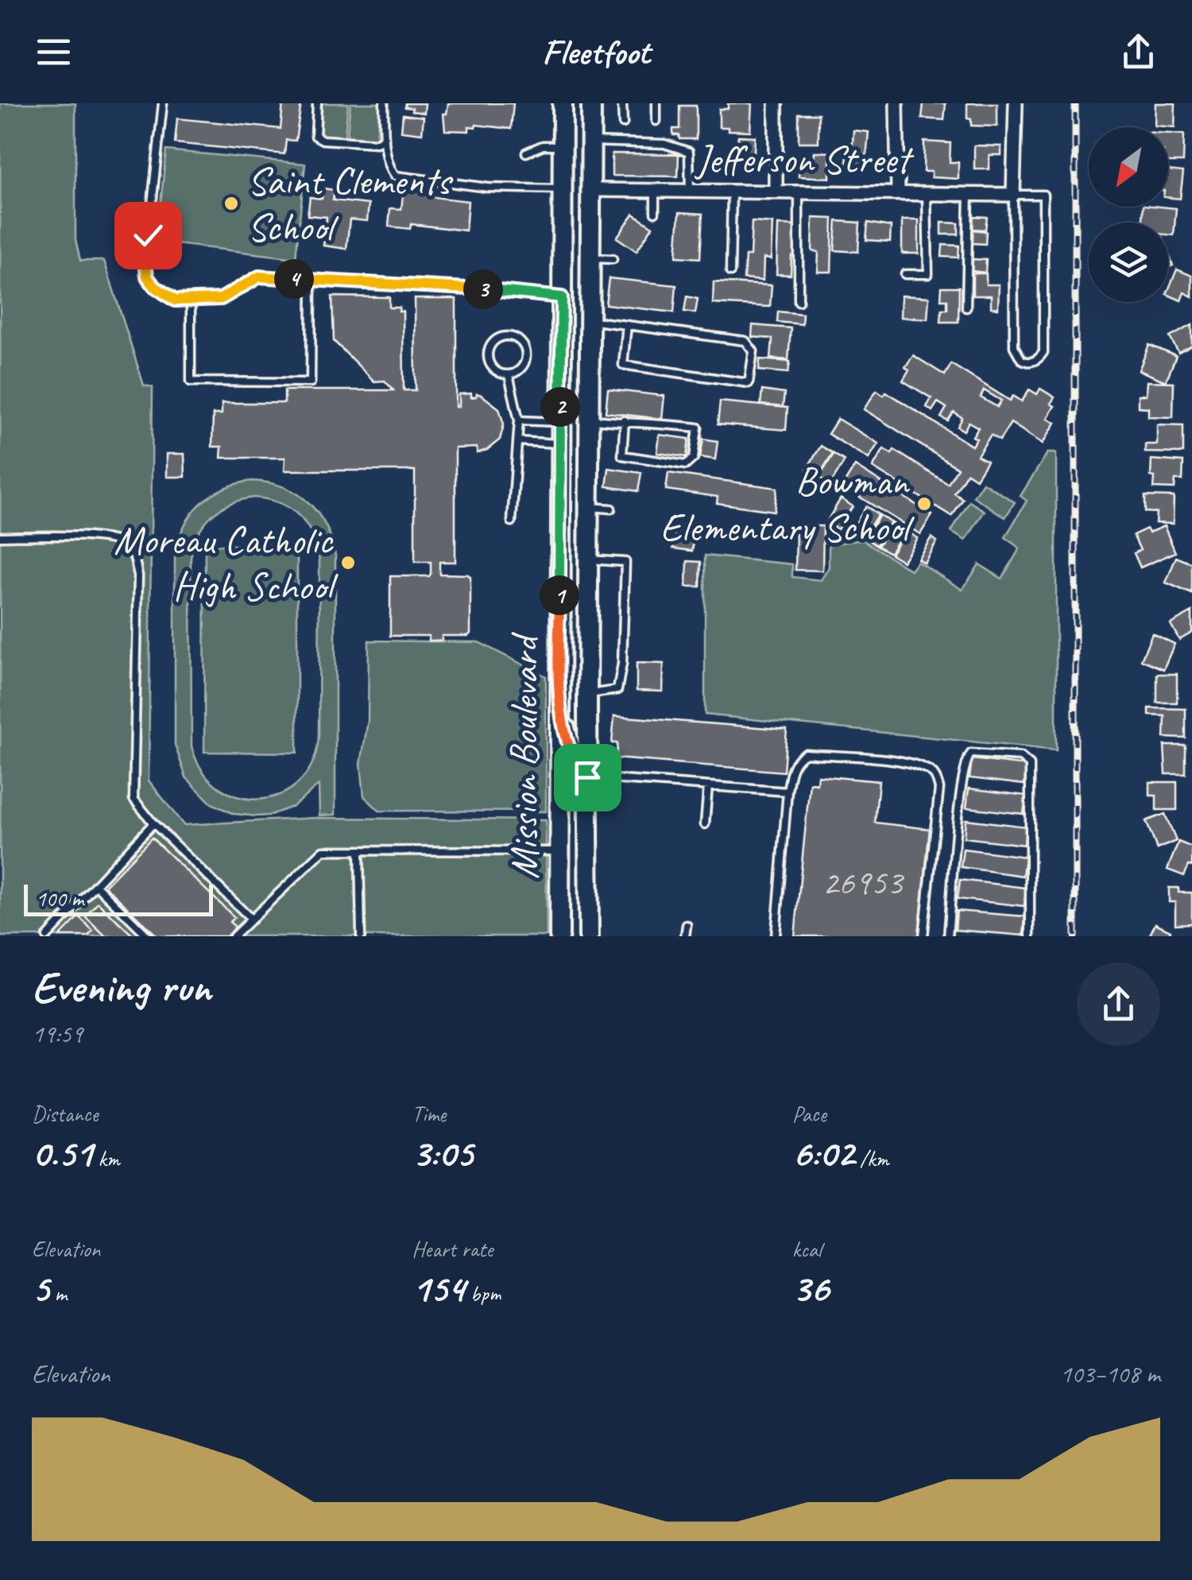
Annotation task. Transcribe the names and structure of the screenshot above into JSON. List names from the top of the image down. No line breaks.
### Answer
{"streets":{"main road":["Mission Boulevard"],"street":["Jefferson Street"]},"crossings":[["Jefferson Street","Mission Boulevard"]],"places":["Saint Clements School","Bowman Elementary School","Moreau Catholic High School"],"house_numbers":["26953"],"scale_bar":"100 m","north":"bottom left","page":{"header":"Fleetfoot","pins":["4","3","2","1"],"scale":"100 m","heading":["Evening run","19:59"],"stats":[["Distance","0.51 km"],["Time","3:05"],["Pace","6:02 /km"],["Elevation","5 m"],["Heart rate","154 bpm"],["kcal","36"]],"chart":["Elevation","103–108 m"]}}
